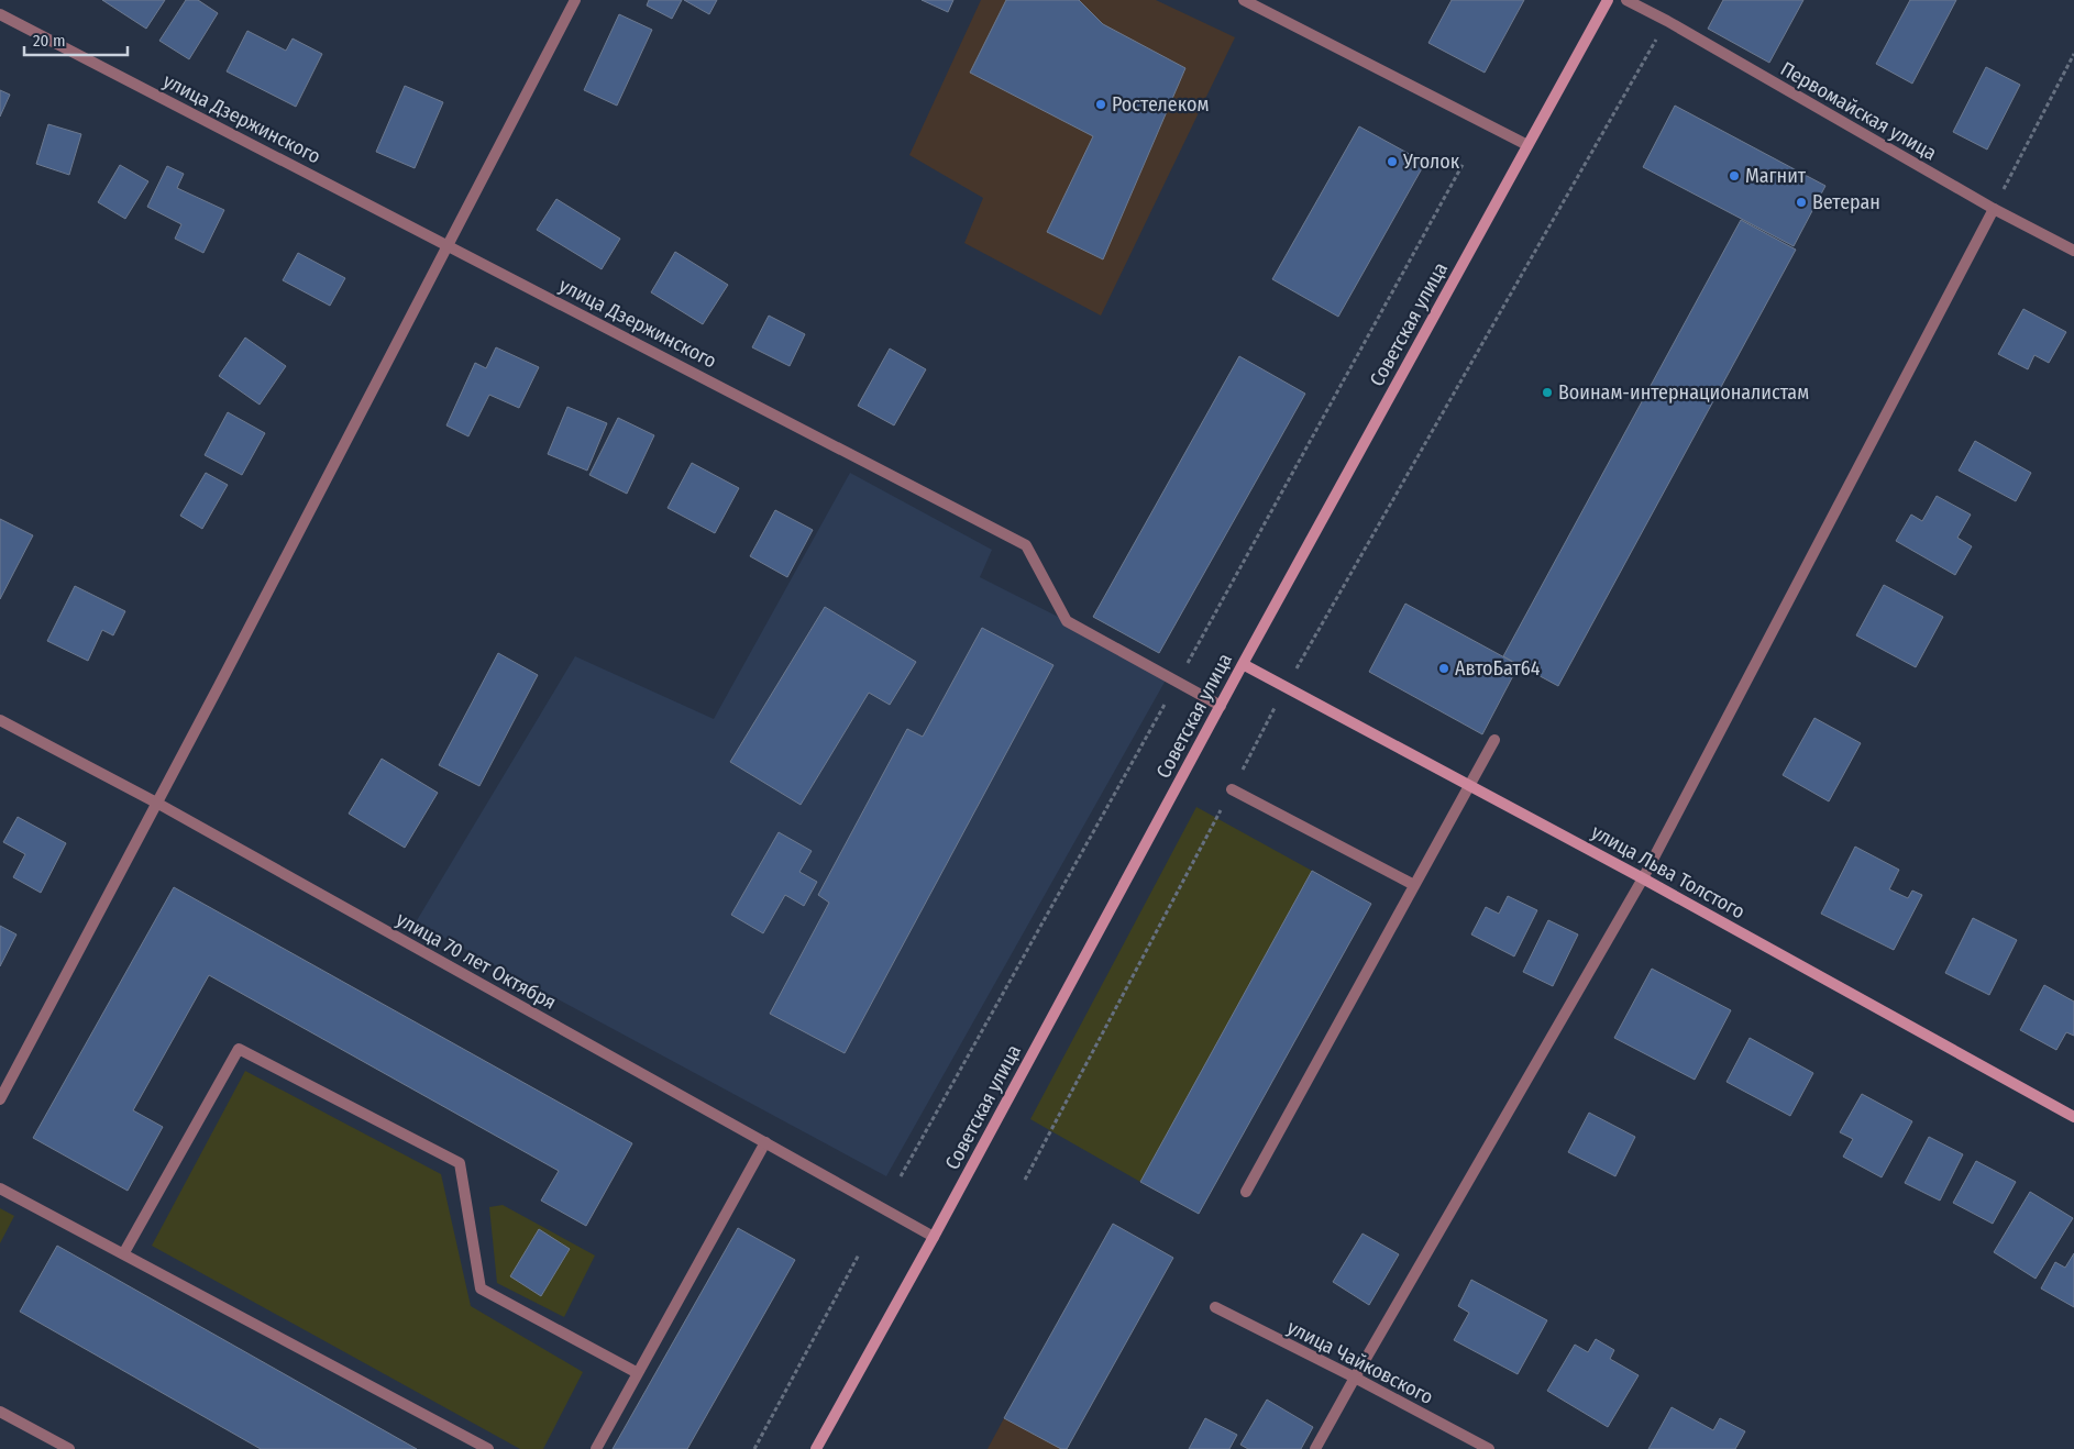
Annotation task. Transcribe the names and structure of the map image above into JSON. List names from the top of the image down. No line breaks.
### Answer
{"streets":{"main road":["Советская улица","улица Льва Толстого"],"street":["Первомайская улица","улица Дзержинского","улица 70 лет Октября","улица Чайковского"]},"crossings":[["улица Дзержинского","Советская улица"],["Советская улица","улица Льва Толстого"],["Советская улица","улица 70 лет Октября"]],"places":["Ростелеком","Уголок","Магнит","Ветеран","Воинам-интернационалистам","АвтоБат64"],"scale_bar":"20 m"}
